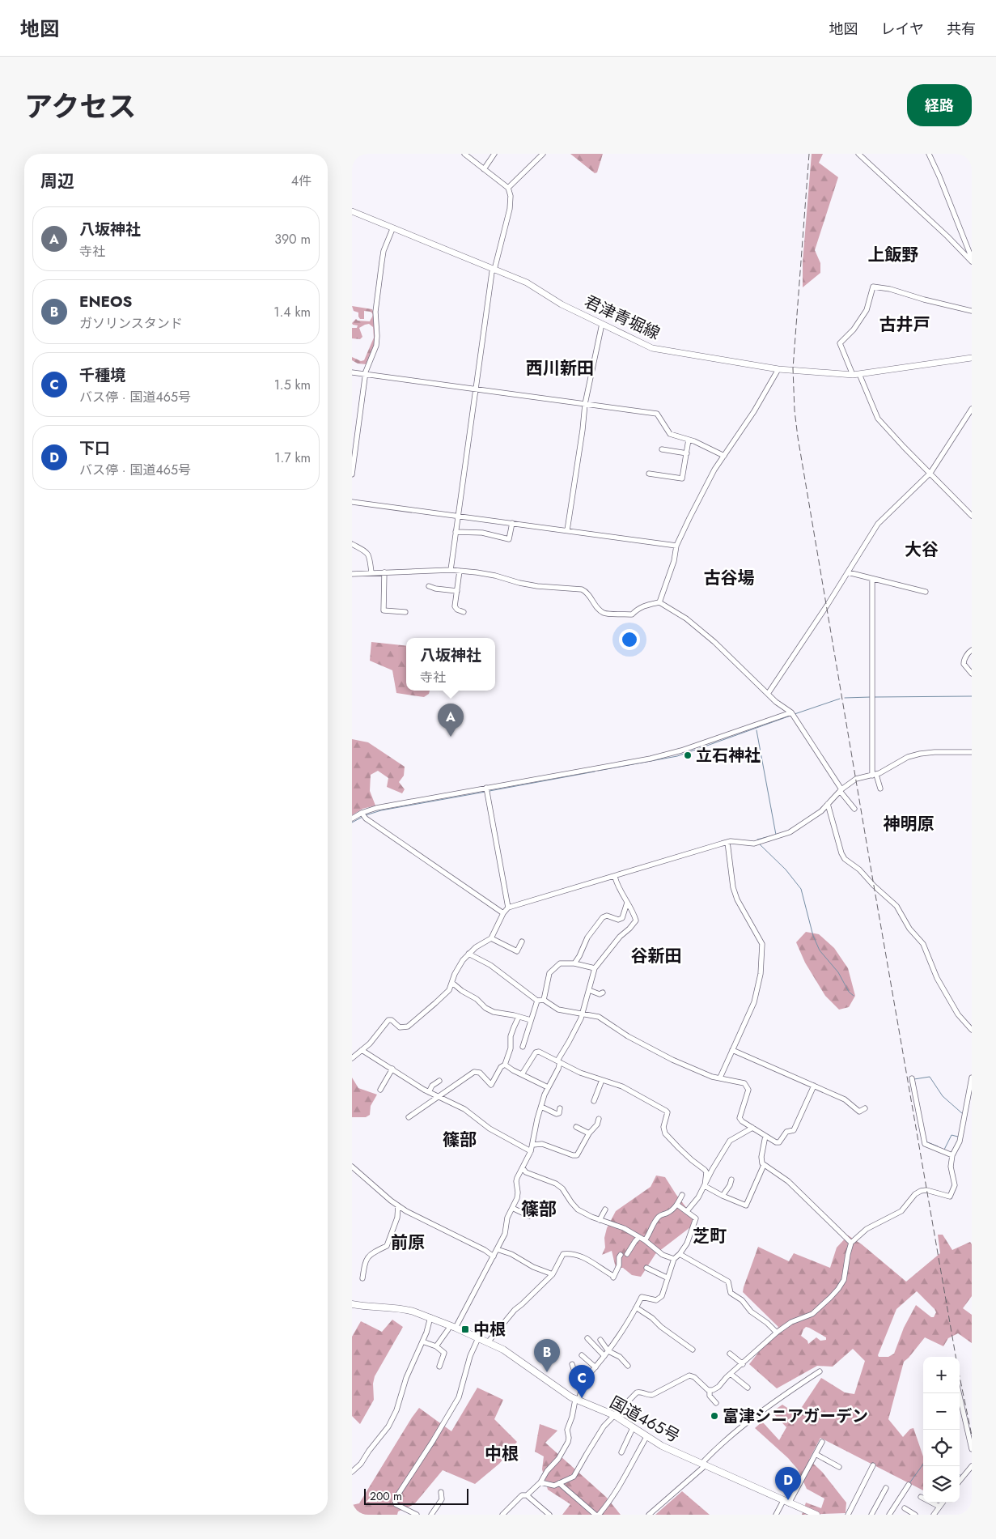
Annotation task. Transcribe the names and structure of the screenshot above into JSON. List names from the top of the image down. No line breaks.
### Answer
{"streets":{"highway":["国道465号"],"main road":["君津青堀線"]},"districts":["上飯野","古井戸","西川新田","大谷","古谷場","神明原","谷新田","篠部","篠部","芝町","前原","中根"],"places":{"other":["立石神社","富津シニアガーデン"],"transit":["中根"]},"scale_bar":"200 m","page":{"header":"地図","nav":["地図","レイヤ","共有"],"title":"アクセス","buttons":"経路","heading":["周辺","4件"],"list":[{"mark":"A","name":"八坂神社","note":"寺社","value":"390 m"},{"mark":"B","name":"ENEOS","note":"ガソリンスタンド","value":"1.4 km"},{"mark":"C","name":"千種境","note":"バス停 · 国道465号","value":"1.5 km"},{"mark":"D","name":"下口","note":"バス停 · 国道465号","value":"1.7 km"}],"popup":["八坂神社","寺社"],"pins":["A","B","C","D"],"map_buttons":["+","−"],"scale":"200 m"}}
